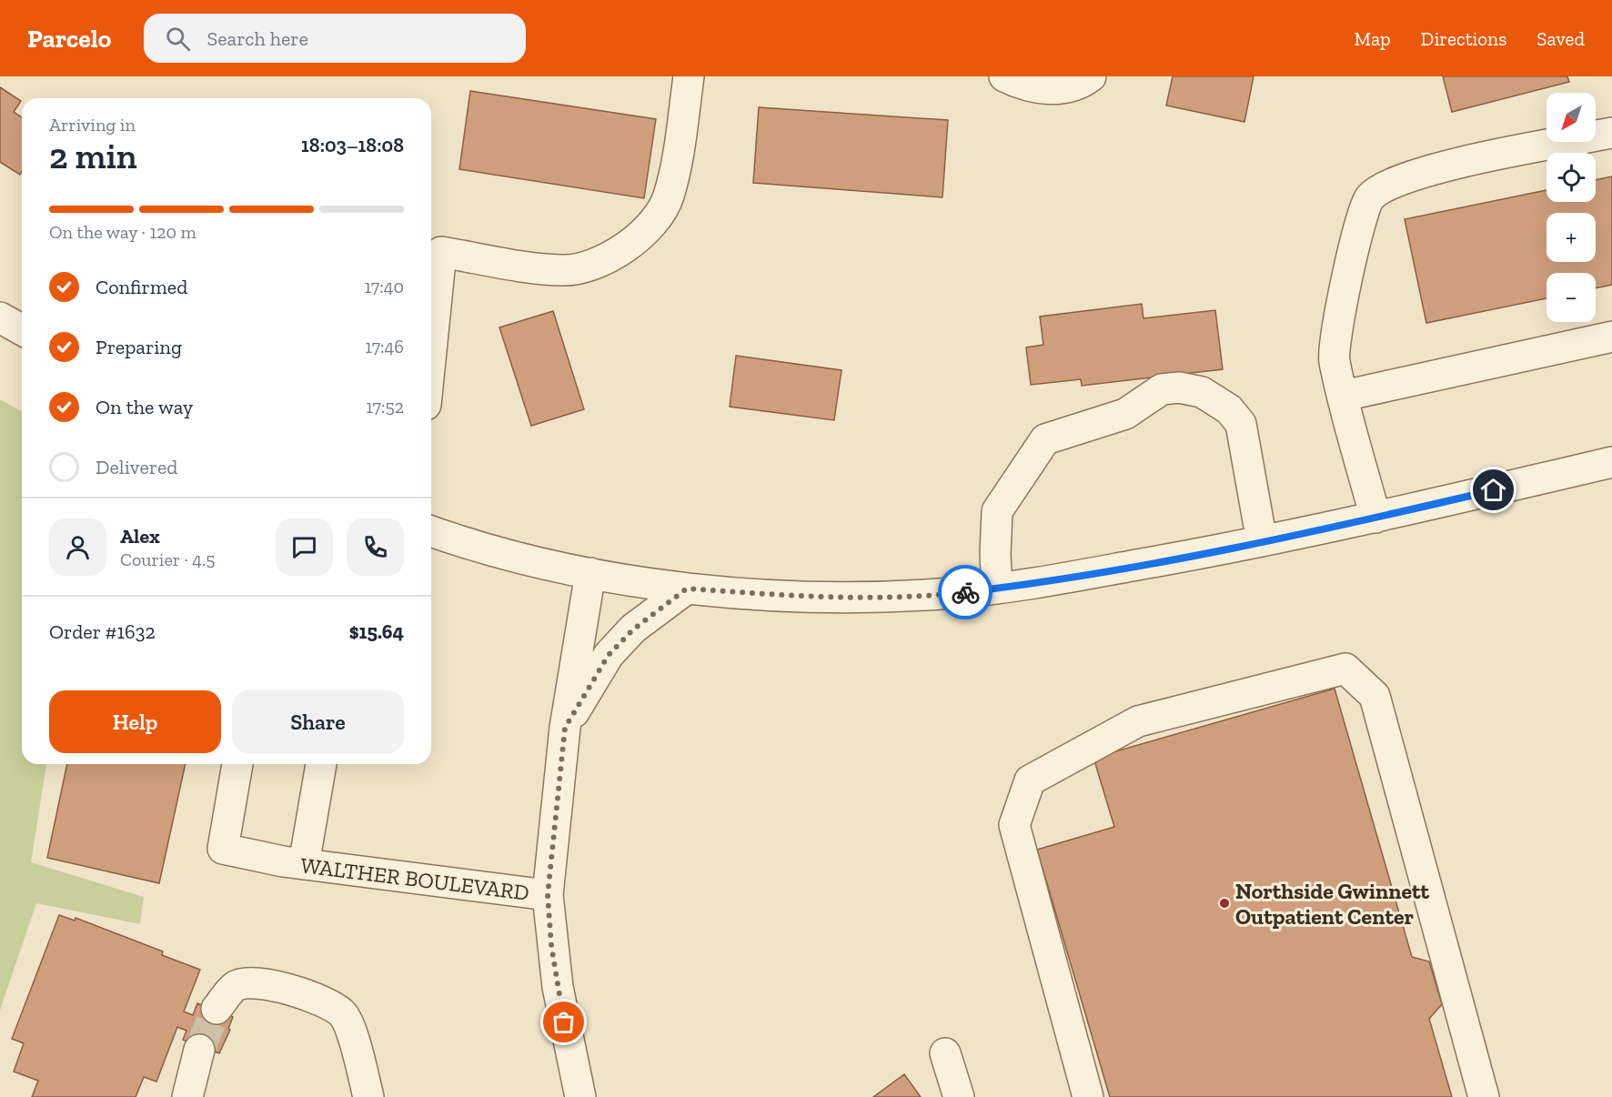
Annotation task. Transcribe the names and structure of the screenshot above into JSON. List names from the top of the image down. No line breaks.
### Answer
{"streets":{"street":["WALTHER BOULEVARD"]},"places":["Northside Gwinnett Outpatient Center"],"north":"bottom left","page":{"header":"Parcelo","search":"Search here","nav":["Map","Directions","Saved"],"map_buttons":["+","−"],"heading":["2 min","Arriving in","18:03–18:08"],"panel":["Alex","Courier · 4.5","Order #1632","$15.64"],"bar":"On the way · 120 m","list":[["Confirmed","17:40"],["Preparing","17:46"],["On the way","17:52"],"Delivered"],"buttons":["Help","Share"]}}
